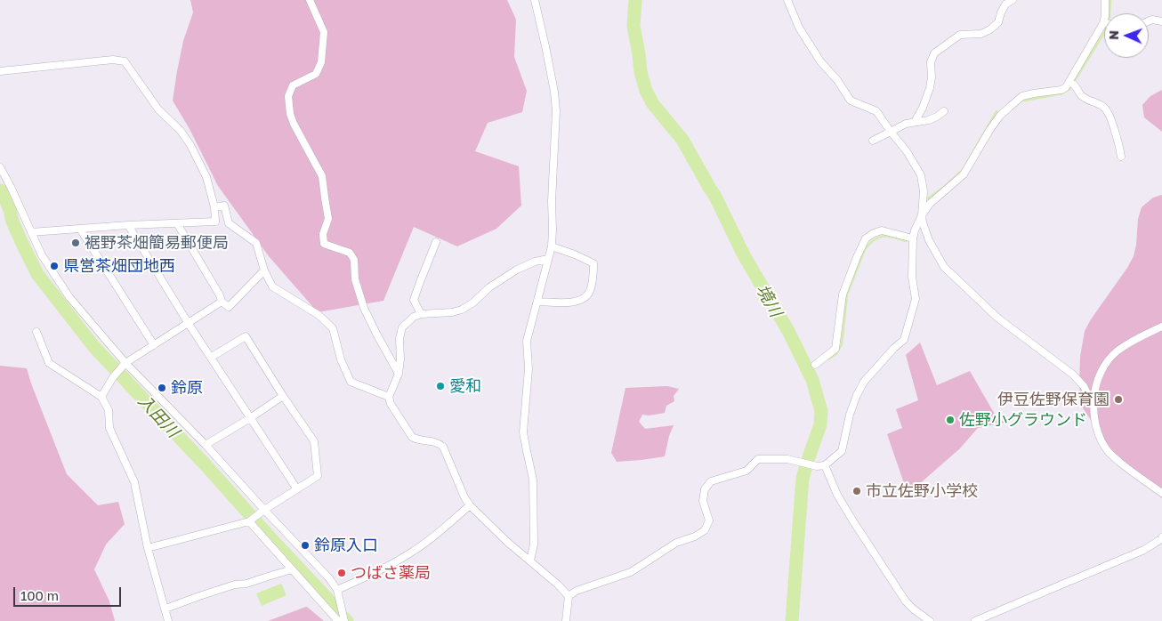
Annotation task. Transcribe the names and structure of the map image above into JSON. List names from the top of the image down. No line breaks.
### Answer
{"water":["境川","入田川"],"places":["裾野茶畑簡易郵便局","県営茶畑団地西","愛和","鈴原","伊豆佐野保育園","佐野小グラウンド","市立佐野小学校","鈴原入口","つばさ薬局"],"scale_bar":"100 m","north":"left"}
